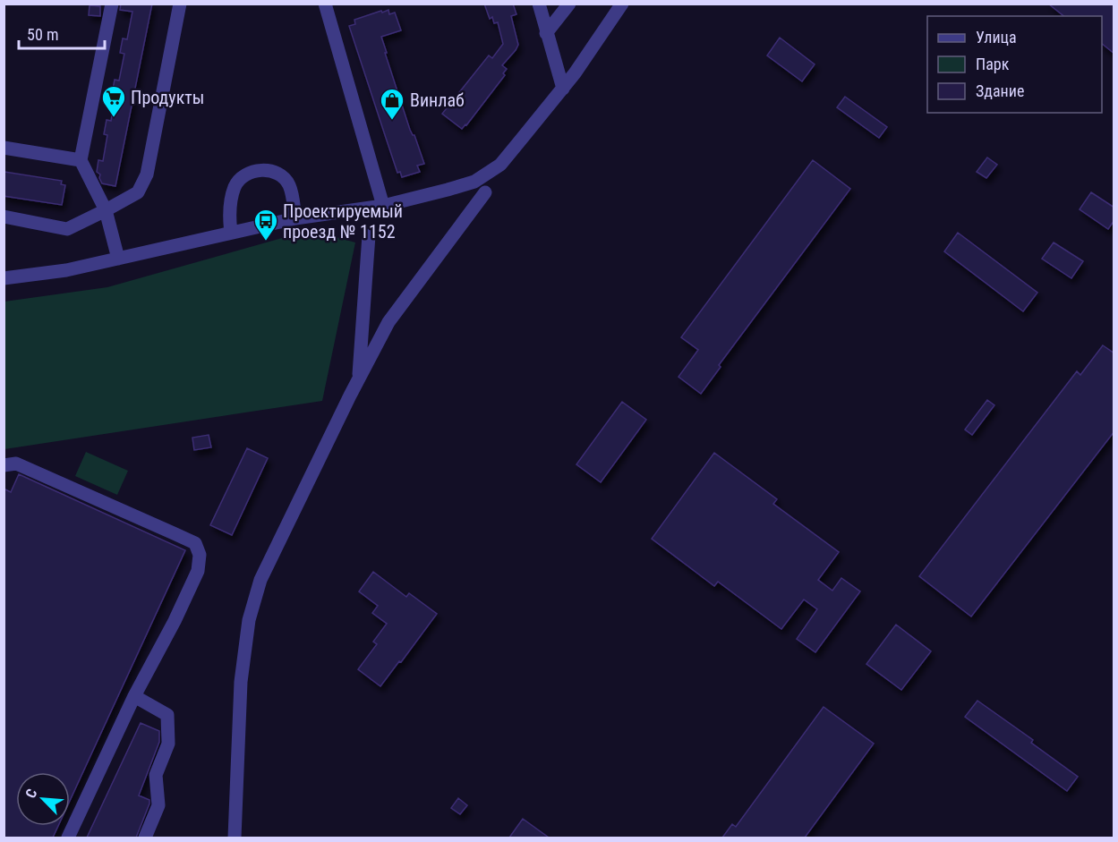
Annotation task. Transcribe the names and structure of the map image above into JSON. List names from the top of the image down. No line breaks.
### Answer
{"places":{"supermarket":["Продукты"],"shop":["Винлаб"],"bus stop":["Проектируемый проезд № 1152"]},"legend":["Улица","Парк","Здание"],"scale_bar":"50 m","north":"top left"}
